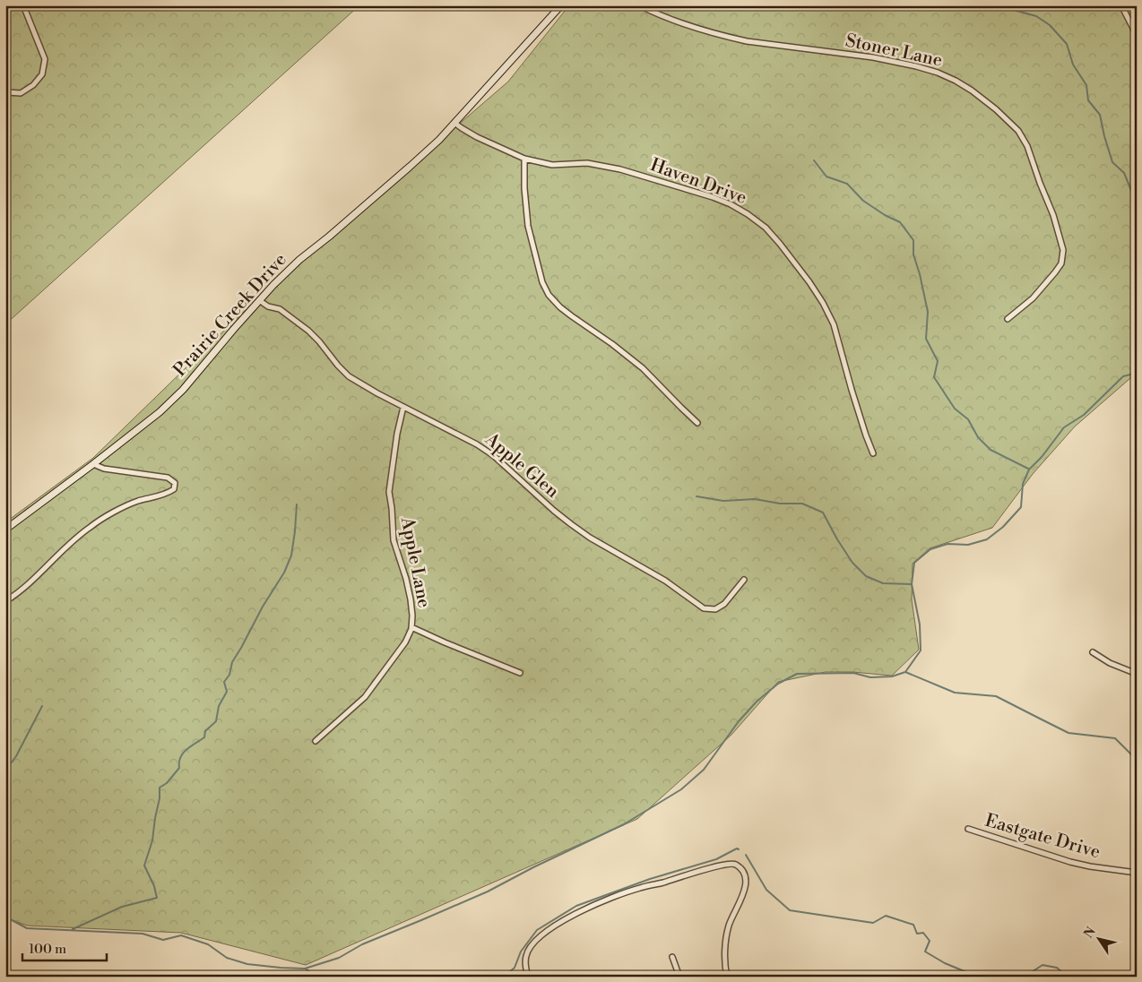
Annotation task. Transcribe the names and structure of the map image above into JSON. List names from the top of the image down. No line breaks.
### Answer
{"streets":{"main road":["Prairie Creek Drive"],"street":["Stoner Lane","Haven Drive","Apple Glen","Apple Lane","Eastgate Drive"]},"crossings":[["Haven Drive","Prairie Creek Drive"],["Prairie Creek Drive","Apple Glen"],["Apple Glen","Apple Lane"]],"scale_bar":"100 m","north":"top left"}
